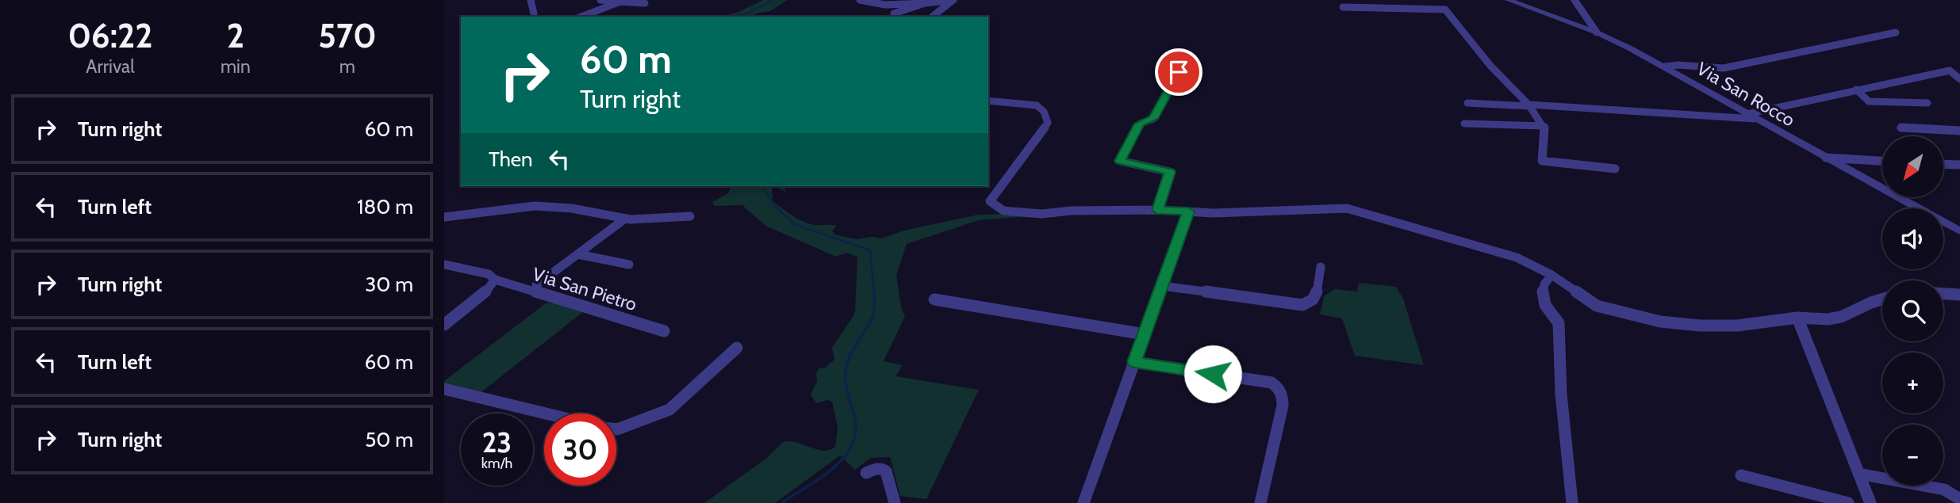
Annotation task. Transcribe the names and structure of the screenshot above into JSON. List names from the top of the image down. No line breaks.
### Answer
{"streets":{"street":["Via San Rocco","Via San Pietro"]},"north":"bottom left","page":{"eta":["06:22","Arrival","2","min","570","m"],"turn":["60 m","Turn right"],"list":[{"name":"Turn right","value":"60 m"},{"name":"Turn left","value":"180 m"},{"name":"Turn right","value":"30 m"},{"name":"Turn left","value":"60 m"},{"name":"Turn right","value":"50 m"}],"then":"Then","map_buttons":["+","−"],"speed":"23 km/h","limit":"30"}}
